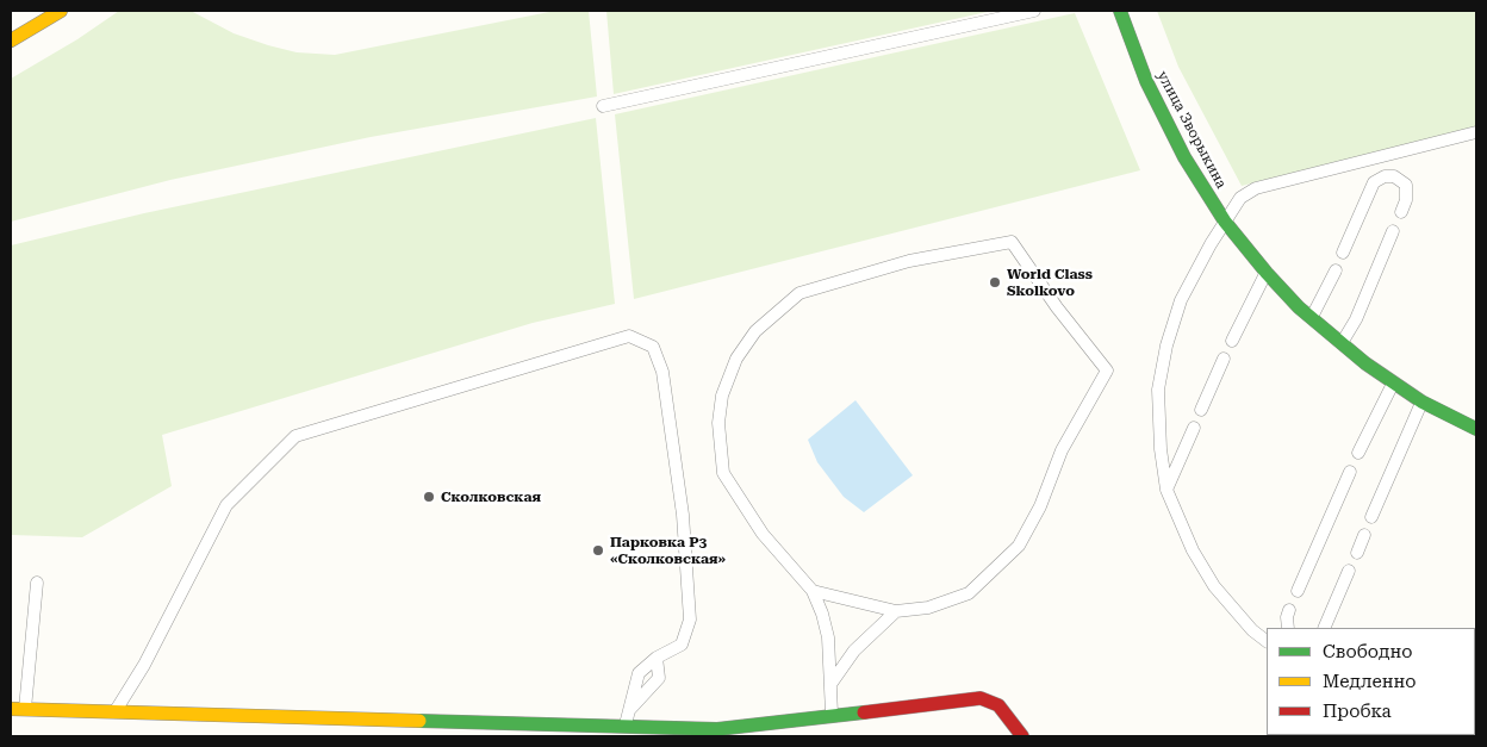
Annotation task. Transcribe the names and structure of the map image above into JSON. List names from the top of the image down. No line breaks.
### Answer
{"streets":{"street":["улица Зворыкина"]},"places":["World Class Skolkovo","Сколковская","Парковка P3 «Сколковская»"],"legend":["Свободно","Медленно","Пробка"]}
